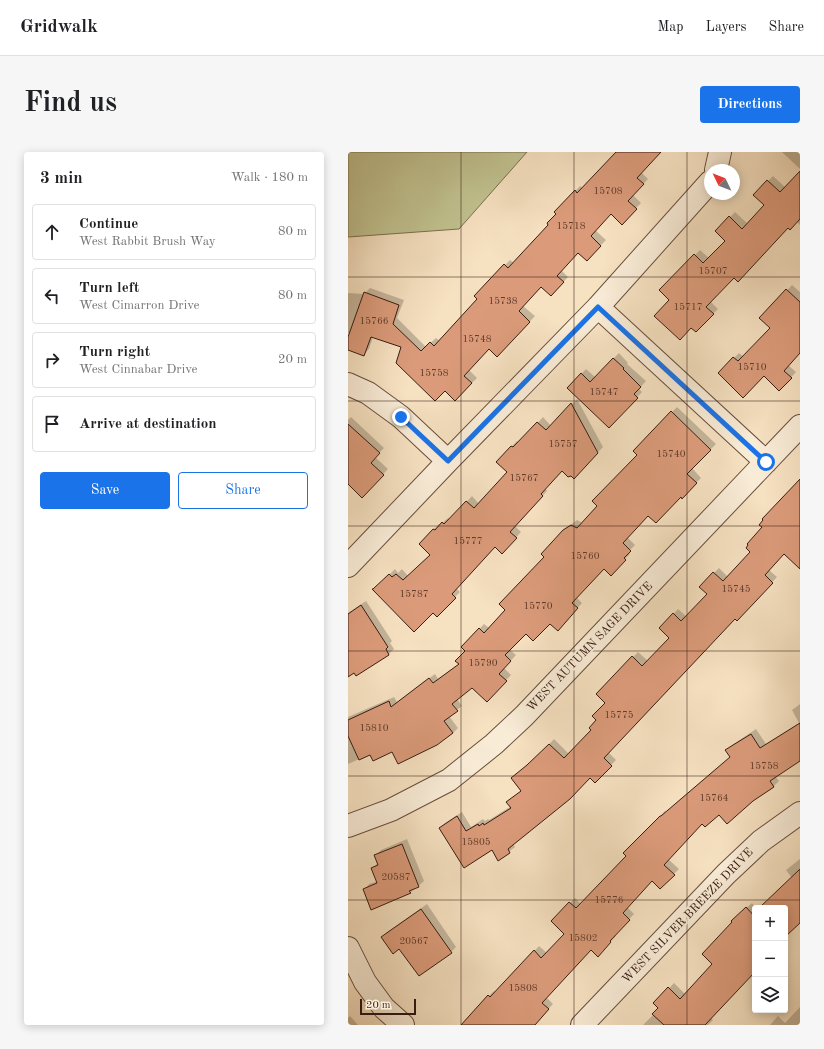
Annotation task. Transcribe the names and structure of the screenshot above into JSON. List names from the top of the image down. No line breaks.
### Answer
{"streets":{"street":["WEST AUTUMN SAGE DRIVE","WEST SILVER BREEZE DRIVE"]},"house_numbers":["15708","15718","15707","15738","15717","15766","15748","15710","15758","15747","15757","15740","15767","15777","15760","15745","15787","15770","15790","15775","15810","15758","15764","15805","20587","15776","15802","20567","15808"],"scale_bar":"20 m","north":"top left","page":{"header":"Gridwalk","nav":["Map","Layers","Share"],"buttons":["Directions",["Save","Share"]],"title":"Find us","heading":["3 min","Walk · 180 m"],"list":[["Continue","West Rabbit Brush Way","80 m"],["Turn left","West Cimarron Drive","80 m"],["Turn right","West Cinnabar Drive","20 m"],"Arrive at destination"],"map_buttons":["+","−"],"scale":"20 m"}}
